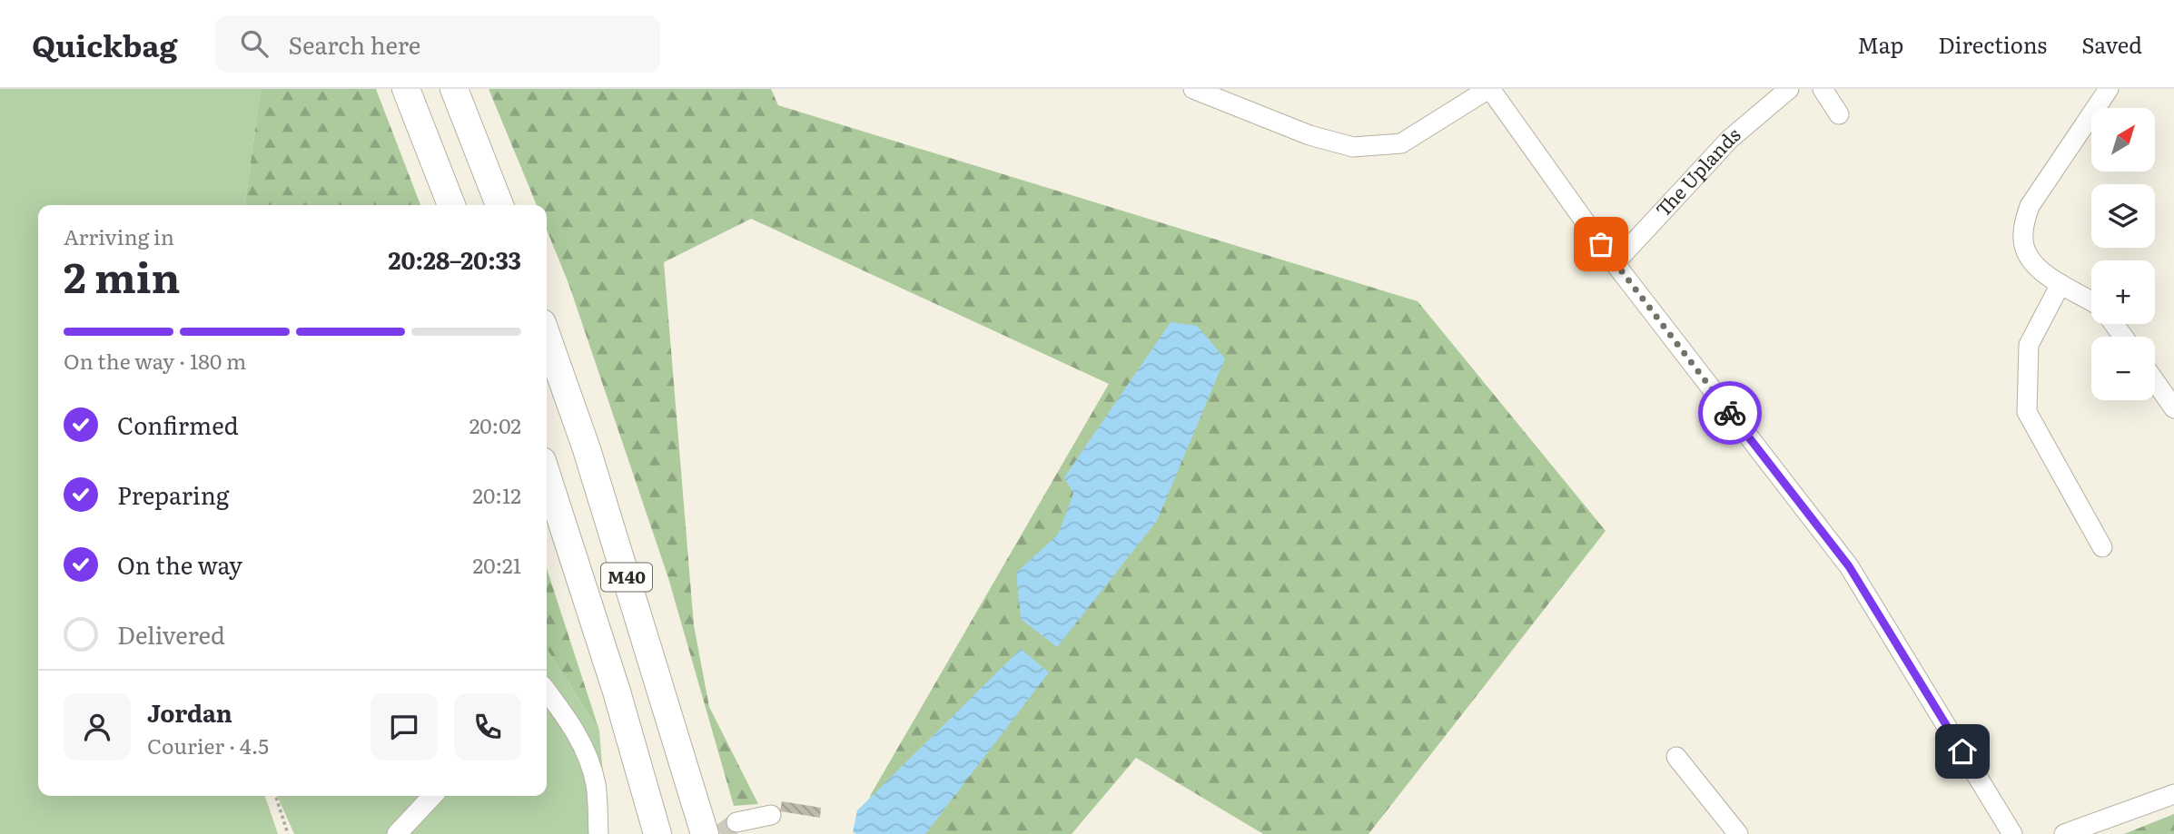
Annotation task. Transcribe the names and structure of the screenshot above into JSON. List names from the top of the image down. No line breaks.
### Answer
{"streets":{"highway":["M40"],"street":["The Uplands"]},"north":"top right","page":{"header":"Quickbag","search":"Search here","nav":["Map","Directions","Saved"],"map_buttons":["+","−"],"heading":["2 min","Arriving in","20:28–20:33"],"panel":["Jordan","Courier · 4.5"],"bar":"On the way · 180 m","list":[["Confirmed","20:02"],["Preparing","20:12"],["On the way","20:21"],"Delivered"]}}
